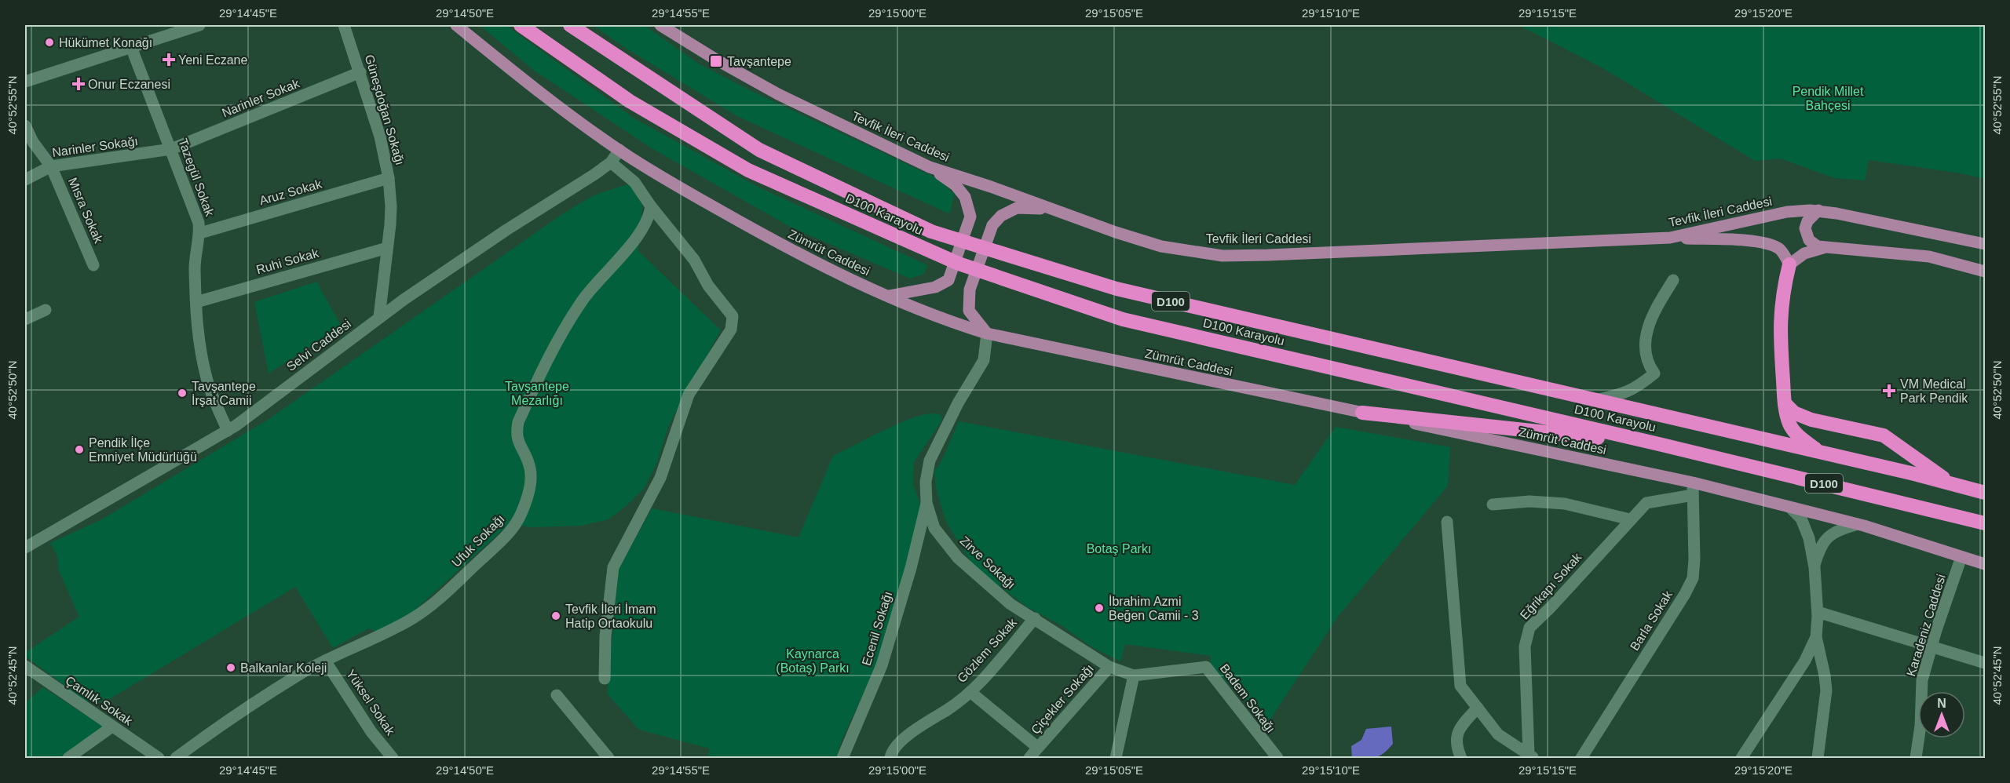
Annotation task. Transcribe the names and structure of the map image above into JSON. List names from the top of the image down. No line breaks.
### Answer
{"streets":{"highway":["D100 Karayolu","D100"],"main road":["Tevfik İleri Caddesi","Zümrüt Caddesi"],"street":["Narinler Sokak","Güneşdoğan Sokağı","Narinler Sokağı","Tazegül Sokak","Aruz Sokak","Mısra Sokak","Ruhi Sokak","Selvi Caddesi","Ufuk Sokağı","Zirve Sokağı","Eğrikapı Sokak","Barla Sokak","Karadeniz Caddesi","Ecenil Sokağı","Gözlem Sokak","Badem Sokağı","Çiçekler Sokağı","Çamlık Sokak","Yüksel Sokak"]},"crossings":[["Narinler Sokak","Güneşdoğan Sokağı"],["Narinler Sokak","Narinler Sokağı"],["Narinler Sokak","Tazegül Sokak"],["Güneşdoğan Sokağı","Aruz Sokak"],["Güneşdoğan Sokağı","Ruhi Sokak"],["Güneşdoğan Sokağı","Selvi Caddesi"],["Narinler Sokağı","Tazegül Sokak"],["Narinler Sokağı","Mısra Sokak"],["Tazegül Sokak","Aruz Sokak"],["Tazegül Sokak","Ruhi Sokak"],["Tazegül Sokak","Selvi Caddesi"],["Zümrüt Caddesi","Selvi Caddesi"],["Zümrüt Caddesi","Zirve Sokağı"],["Zümrüt Caddesi","Barla Sokak"],["Zümrüt Caddesi","Karadeniz Caddesi"],["Ufuk Sokağı","Yüksel Sokak"],["Zirve Sokağı","Ecenil Sokağı"],["Zirve Sokağı","Gözlem Sokak"],["Zirve Sokağı","Badem Sokağı"],["Zirve Sokağı","Çiçekler Sokağı"],["Eğrikapı Sokak","Barla Sokak"],["Gözlem Sokak","Çiçekler Sokağı"]],"parks":["Pendik Millet Bahçesi","Tavşantepe Mezarlığı","Botaş Parkı","Kaynarca (Botaş) Parkı"],"places":{"other":["Hükümet Konağı","Tavşantepe İrşat Camii","Pendik İlçe Emniyet Müdürlüğü","İbrahim Azmi Beğen Camii - 3","Tevfik İleri İmam Hatip Ortaokulu","Balkanlar Koleji"],"health":["Yeni Eczane","Onur Eczanesi","VM Medical Park Pendik"],"transit":["Tavşantepe"]},"north":"top","coordinates":["29°14'45\"E","29°14'50\"E","29°14'55\"E","29°15'00\"E","29°15'05\"E","29°15'10\"E","29°15'15\"E","29°15'20\"E","40°52'55\"N","40°52'50\"N","40°52'45\"N"]}
